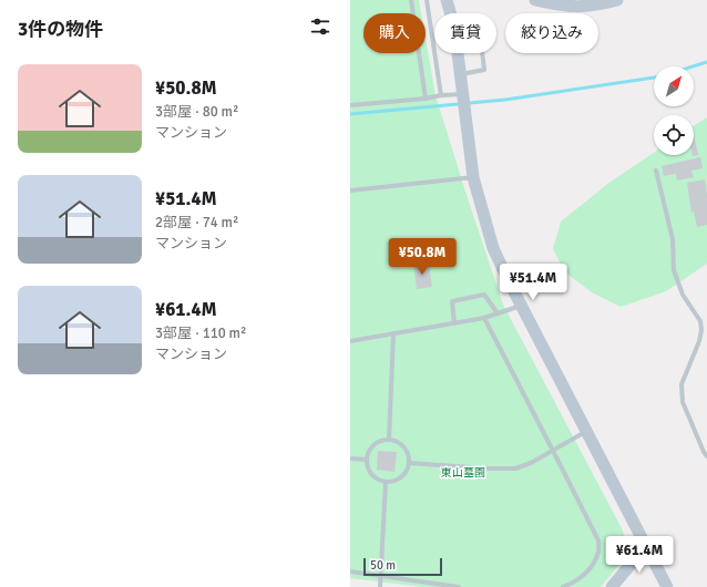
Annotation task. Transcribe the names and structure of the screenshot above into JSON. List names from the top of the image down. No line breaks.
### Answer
{"parks":["東山墓園"],"scale_bar":"50 m","north":"top right","page":{"heading":"3件の物件","chip":["購入","賃貸","絞り込み"],"list":[{"name":"¥50.8M","note":"3部屋 · 80 m² · マンション"},{"name":"¥51.4M","note":"2部屋 · 74 m² · マンション"},{"name":"¥61.4M","note":"3部屋 · 110 m² · マンション"}],"price":["¥50.8M","¥51.4M","¥61.4M"],"scale":"50 m"}}
